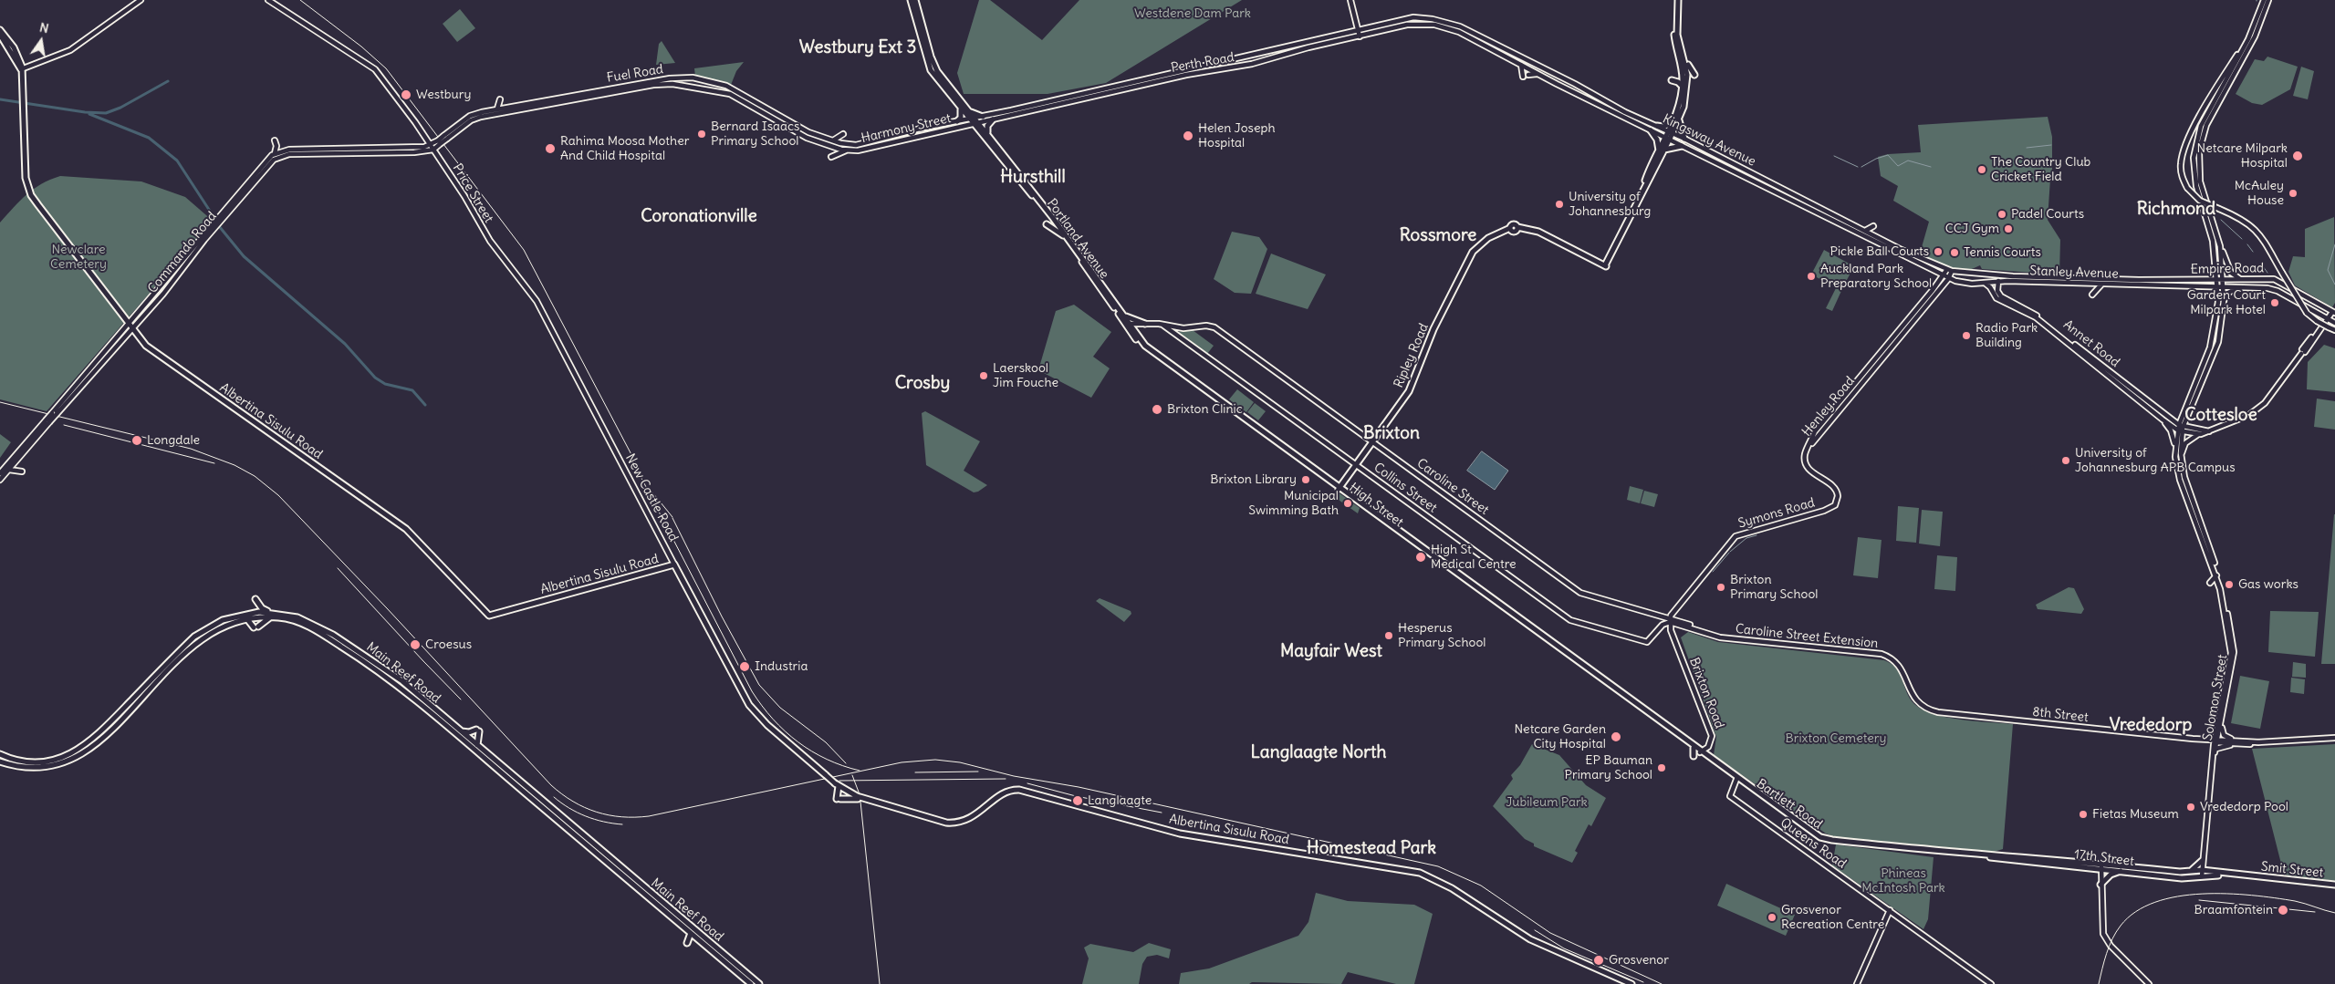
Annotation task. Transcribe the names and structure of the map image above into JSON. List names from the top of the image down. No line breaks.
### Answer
{"streets":{"main road":["Perth Road","Fuel Road","Harmony Street","Kingsway Avenue","Price Street","Portland Avenue","Commando Road","Empire Road","Stanley Avenue","Annet Road","Ripley Road","Henley Road","Albertina Sisulu Road","Caroline Street","Collins Street","New Castle Road","High Street","Symons Road","Caroline Street Extension","Main Reef Road","Brixton Road","Solomon Street","8th Street","Bartlett Road","Queens Road","17th Street","Smit Street"]},"crossings":[["Perth Road","Harmony Street"],["Perth Road","Kingsway Avenue"],["Perth Road","Portland Avenue"],["Fuel Road","Harmony Street"],["Fuel Road","Price Street"],["Fuel Road","Commando Road"],["Harmony Street","Portland Avenue"],["Kingsway Avenue","Stanley Avenue"],["Kingsway Avenue","Annet Road"],["Kingsway Avenue","Henley Road"],["Price Street","Commando Road"],["Price Street","New Castle Road"],["Portland Avenue","High Street"],["Commando Road","Albertina Sisulu Road"],["Empire Road","Stanley Avenue"],["Stanley Avenue","Annet Road"],["Ripley Road","Caroline Street"],["Ripley Road","Collins Street"],["Ripley Road","High Street"],["Henley Road","Symons Road"],["Albertina Sisulu Road","New Castle Road"],["Caroline Street","Collins Street"],["Caroline Street","Symons Road"],["Caroline Street","Caroline Street Extension"],["Caroline Street","Brixton Road"],["Collins Street","Symons Road"],["High Street","Bartlett Road"],["Symons Road","Caroline Street Extension"],["Symons Road","Brixton Road"],["Caroline Street Extension","Brixton Road"],["Caroline Street Extension","8th Street"],["Brixton Road","Bartlett Road"],["Solomon Street","8th Street"],["Solomon Street","17th Street"],["Solomon Street","Smit Street"],["Bartlett Road","Queens Road"],["Bartlett Road","17th Street"],["17th Street","Smit Street"]],"districts":["Westbury Ext 3","Hursthill","Richmond","Coronationville","Rossmore","Crosby","Cottesloe","Brixton","Mayfair West","Vrededorp","Langlaagte North","Homestead Park"],"parks":["Westdene Dam Park","Newclare Cemetery","Brixton Cemetery","Jubileum Park","Phineas McIntosh Park"],"places":["Westbury","Bernard Isaacs Primary School","Helen Joseph Hospital","Rahima Moosa Mother And Child Hospital","Netcare Milpark Hospital","The Country Club Cricket Field","McAuley House","University of Johannesburg","Padel Courts","CCJ Gym","Pickle Ball Courts","Tennis Courts","Auckland Park Preparatory School","Garden Court Milpark Hotel","Radio Park Building","Laerskool Jim Fouche","Brixton Clinic","Longdale","University of Johannesburg APB Campus","Brixton Library","Municipal Swimming Bath","High St Medical Centre","Gas works","Brixton Primary School","Hesperus Primary School","Croesus","Industria","Netcare Garden City Hospital","EP Bauman Primary School","Langlaagte","Vrededorp Pool","Fietas Museum","Braamfontein","Grosvenor Recreation Centre","Grosvenor"],"north":"top"}
